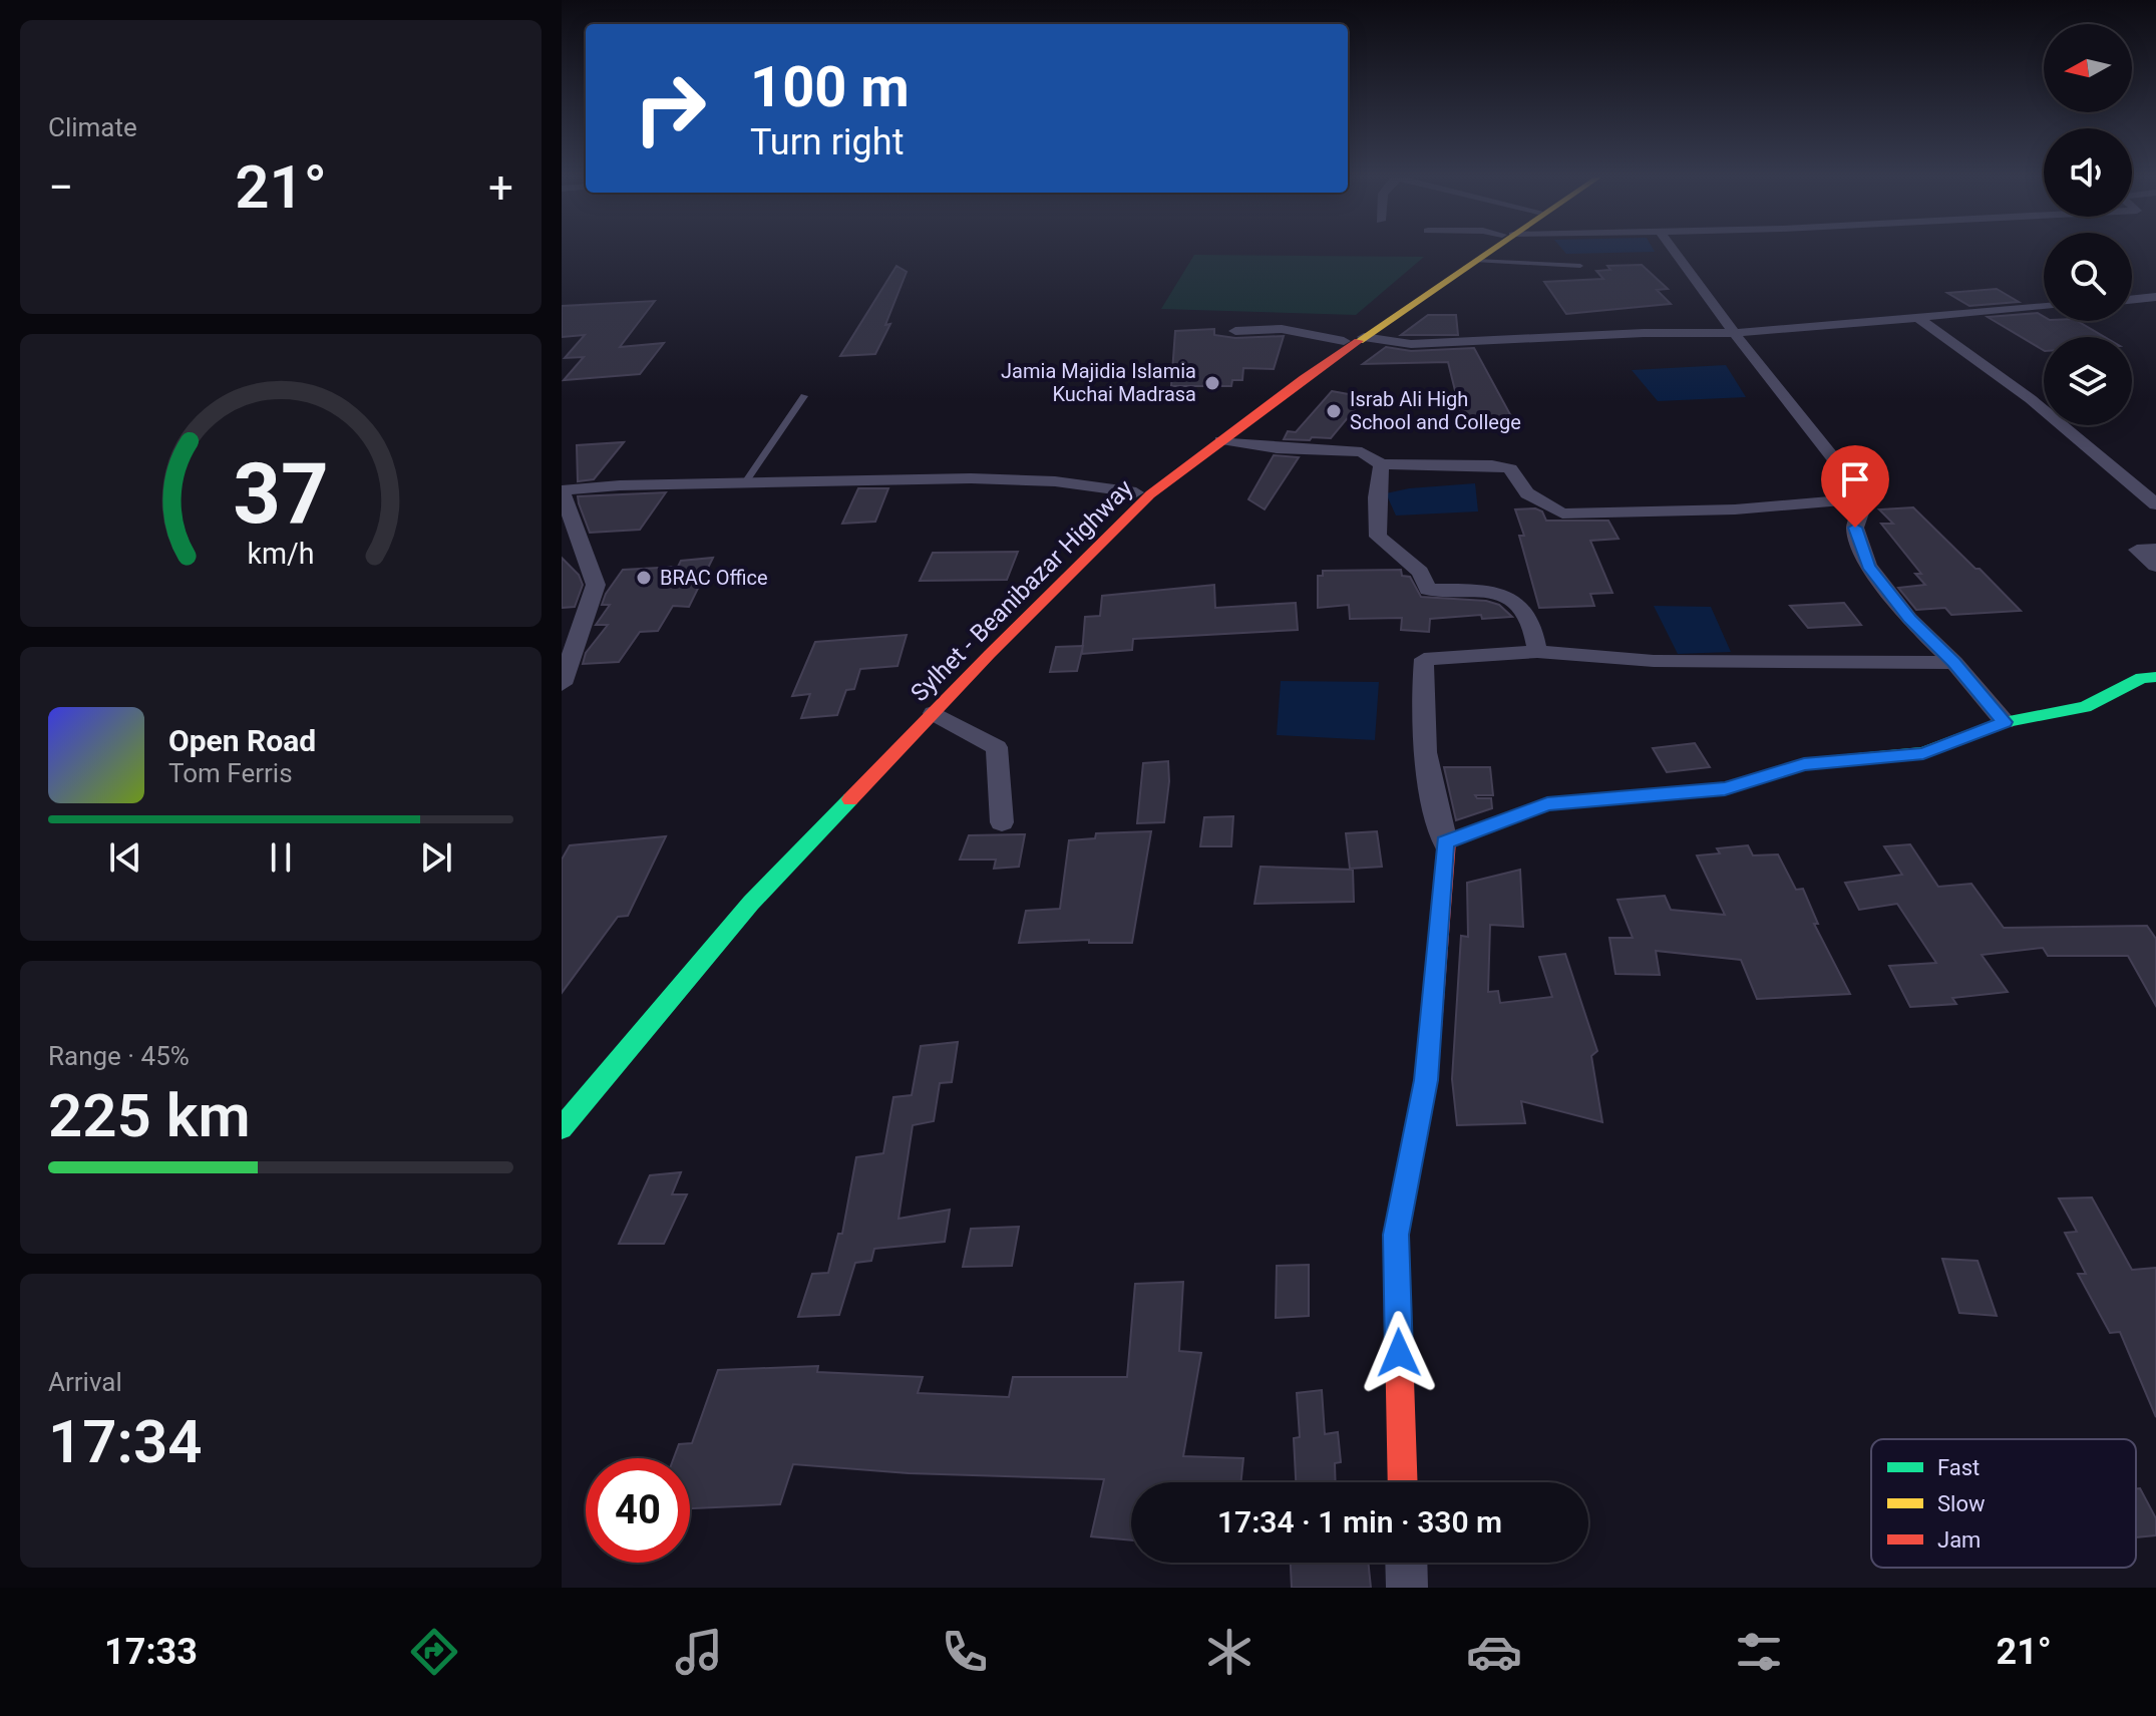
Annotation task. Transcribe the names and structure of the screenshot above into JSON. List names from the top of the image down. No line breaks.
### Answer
{"streets":{"main road":["Sylhet - Beanibazar Highway"]},"places":["Jamia Majidia Islamia Kuchai Madrasa","Israb Ali High School and College","BRAC Office"],"legend":["Fast","Slow","Jam"],"north":"left","page":{"tile":["Climate",["Range · 45%","225 km"],["Arrival","17:34"]],"turn":["100 m","Turn right"],"heat":["−","21°","+"],"song":["Open Road","Tom Ferris"],"limit":"40","trip":"17:34 · 1 min · 330 m","tabs":["17:33","21°"],"gauge":["37","km/h"]}}
